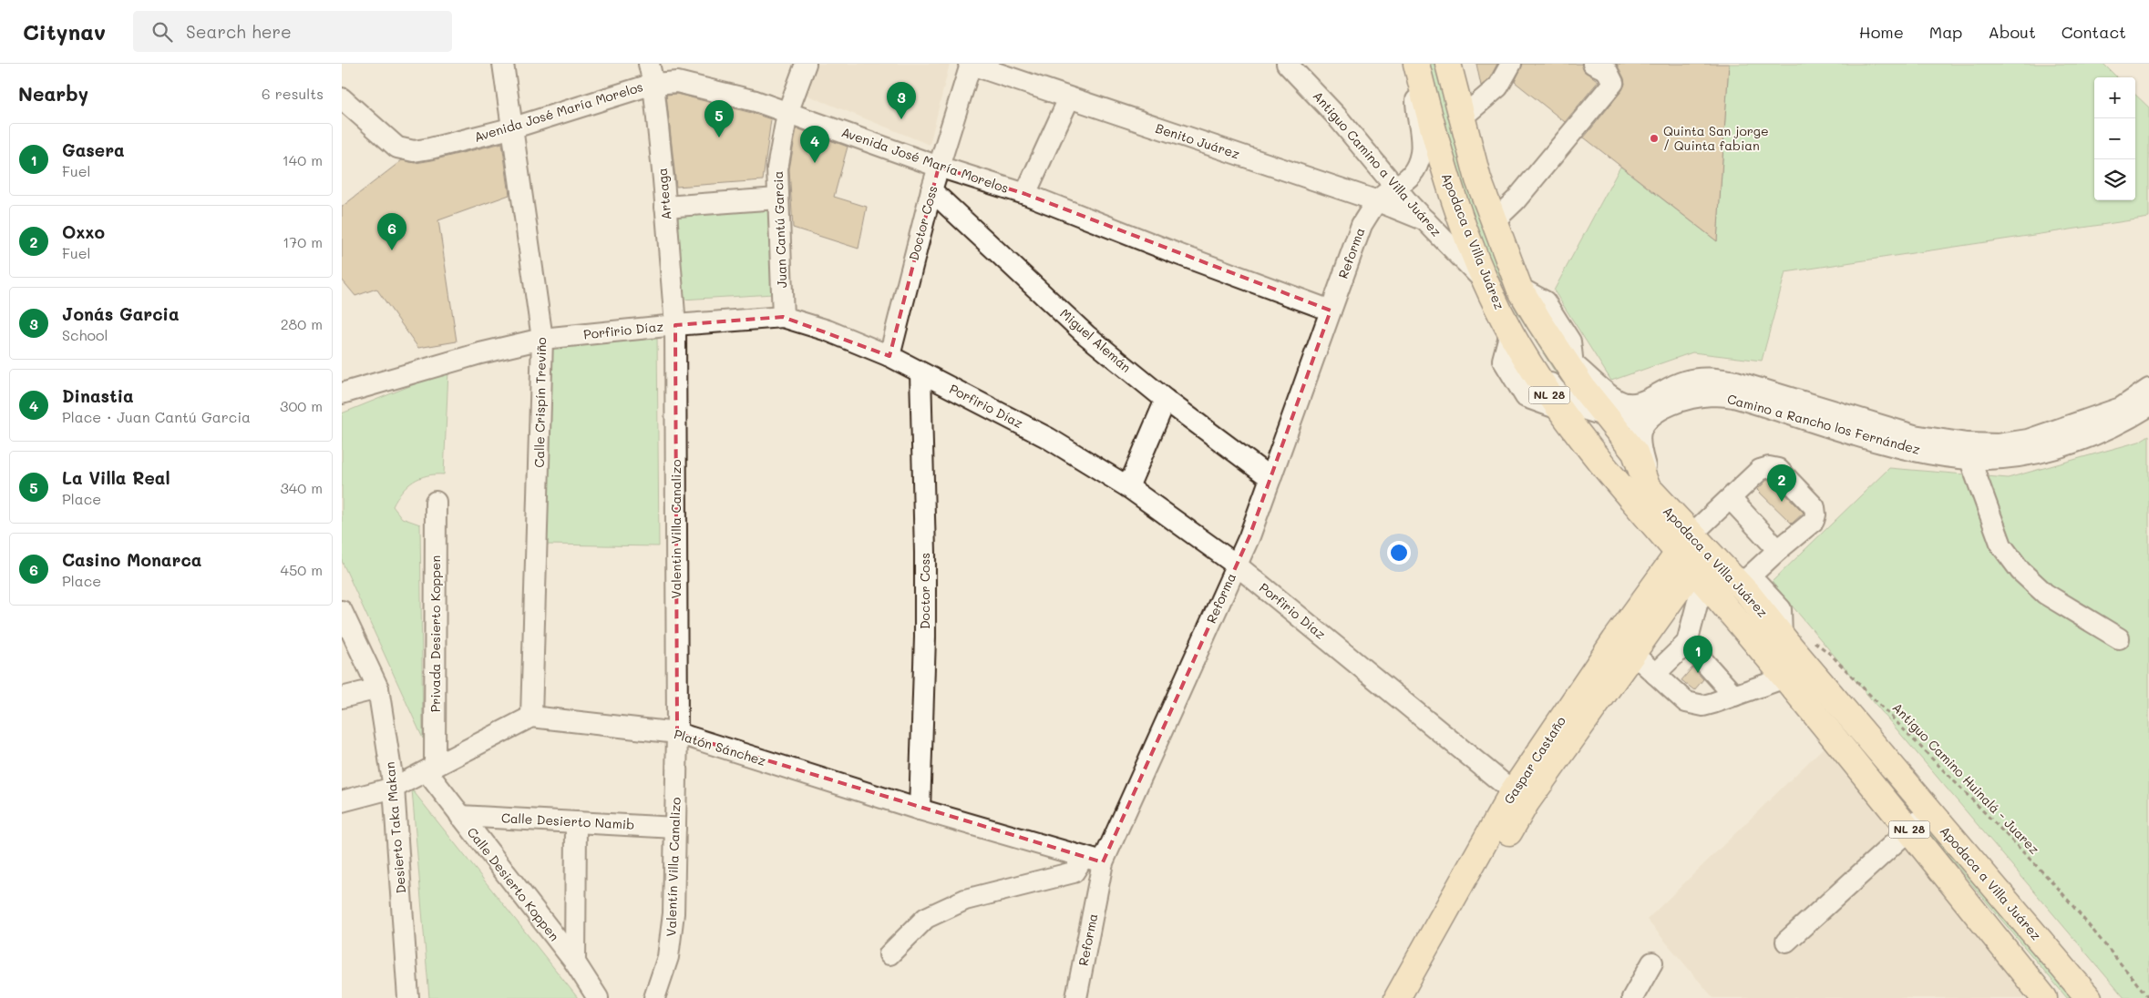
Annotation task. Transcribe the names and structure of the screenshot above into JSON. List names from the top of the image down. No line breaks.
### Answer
{"streets":{"main road":["Apodaca a Villa Juárez","NL 28","Gaspar Castaño"],"street":["Avenida José María Morelos","Benito Juárez","Antiguo Camino a Villa Juárez","Arteaga","Doctor Coss","Juan Cantú Garcia","Reforma","Porfirio Díaz","Miguel Alemán","Calle Crispín Treviño","Camino a Rancho los Fernández","Valentin Villa Canalizo","Privada Desierto Koppen","Platón Sánchez","Calle Desierto Namib","Desierto Taka Makan","Valentín Villa Canalizo","Calle Desierto Koppen"],"path":["Antiguo Camino Huinalá - Juarez"]},"crossings":[["Avenida José María Morelos","Arteaga"],["Avenida José María Morelos","Doctor Coss"],["Avenida José María Morelos","Juan Cantú Garcia"],["Avenida José María Morelos","Reforma"],["Avenida José María Morelos","Calle Crispín Treviño"],["Benito Juárez","Antiguo Camino a Villa Juárez"],["Benito Juárez","Doctor Coss"],["Benito Juárez","Reforma"],["Antiguo Camino a Villa Juárez","Apodaca a Villa Juárez"],["Antiguo Camino a Villa Juárez","Reforma"],["Arteaga","Porfirio Díaz"],["Arteaga","Valentin Villa Canalizo"],["Doctor Coss","Porfirio Díaz"],["Doctor Coss","Miguel Alemán"],["Doctor Coss","Platón Sánchez"],["Juan Cantú Garcia","Porfirio Díaz"],["Apodaca a Villa Juárez","Reforma"],["Apodaca a Villa Juárez","Camino a Rancho los Fernández"],["Apodaca a Villa Juárez","Gaspar Castaño"],["Reforma","Porfirio Díaz"],["Reforma","Miguel Alemán"],["Reforma","Platón Sánchez"],["Porfirio Díaz","Calle Crispín Treviño"],["Porfirio Díaz","Valentin Villa Canalizo"],["Porfirio Díaz","Gaspar Castaño"],["Calle Crispín Treviño","Platón Sánchez"],["Valentin Villa Canalizo","Platón Sánchez"],["Valentin Villa Canalizo","Valentín Villa Canalizo"],["Privada Desierto Koppen","Calle Desierto Koppen"],["Platón Sánchez","Valentín Villa Canalizo"],["Calle Desierto Namib","Valentín Villa Canalizo"],["Calle Desierto Namib","Calle Desierto Koppen"]],"places":["Quinta San jorge / Quinta fabian"],"page":{"header":"Citynav","search":"Search here","nav":["Home","Map","About","Contact"],"heading":["Nearby","6 results"],"map_buttons":["+","−"],"pins":["3","5","4","6","2","1"],"list":[{"mark":"1","name":"Gasera","note":"Fuel","value":"140 m"},{"mark":"2","name":"Oxxo","note":"Fuel","value":"170 m"},{"mark":"3","name":"Jonás Garcia","note":"School","value":"280 m"},{"mark":"4","name":"Dinastia","note":"Place · Juan Cantú Garcia","value":"300 m"},{"mark":"5","name":"La Villa Real","note":"Place","value":"340 m"},{"mark":"6","name":"Casino Monarca","note":"Place","value":"450 m"}]}}
